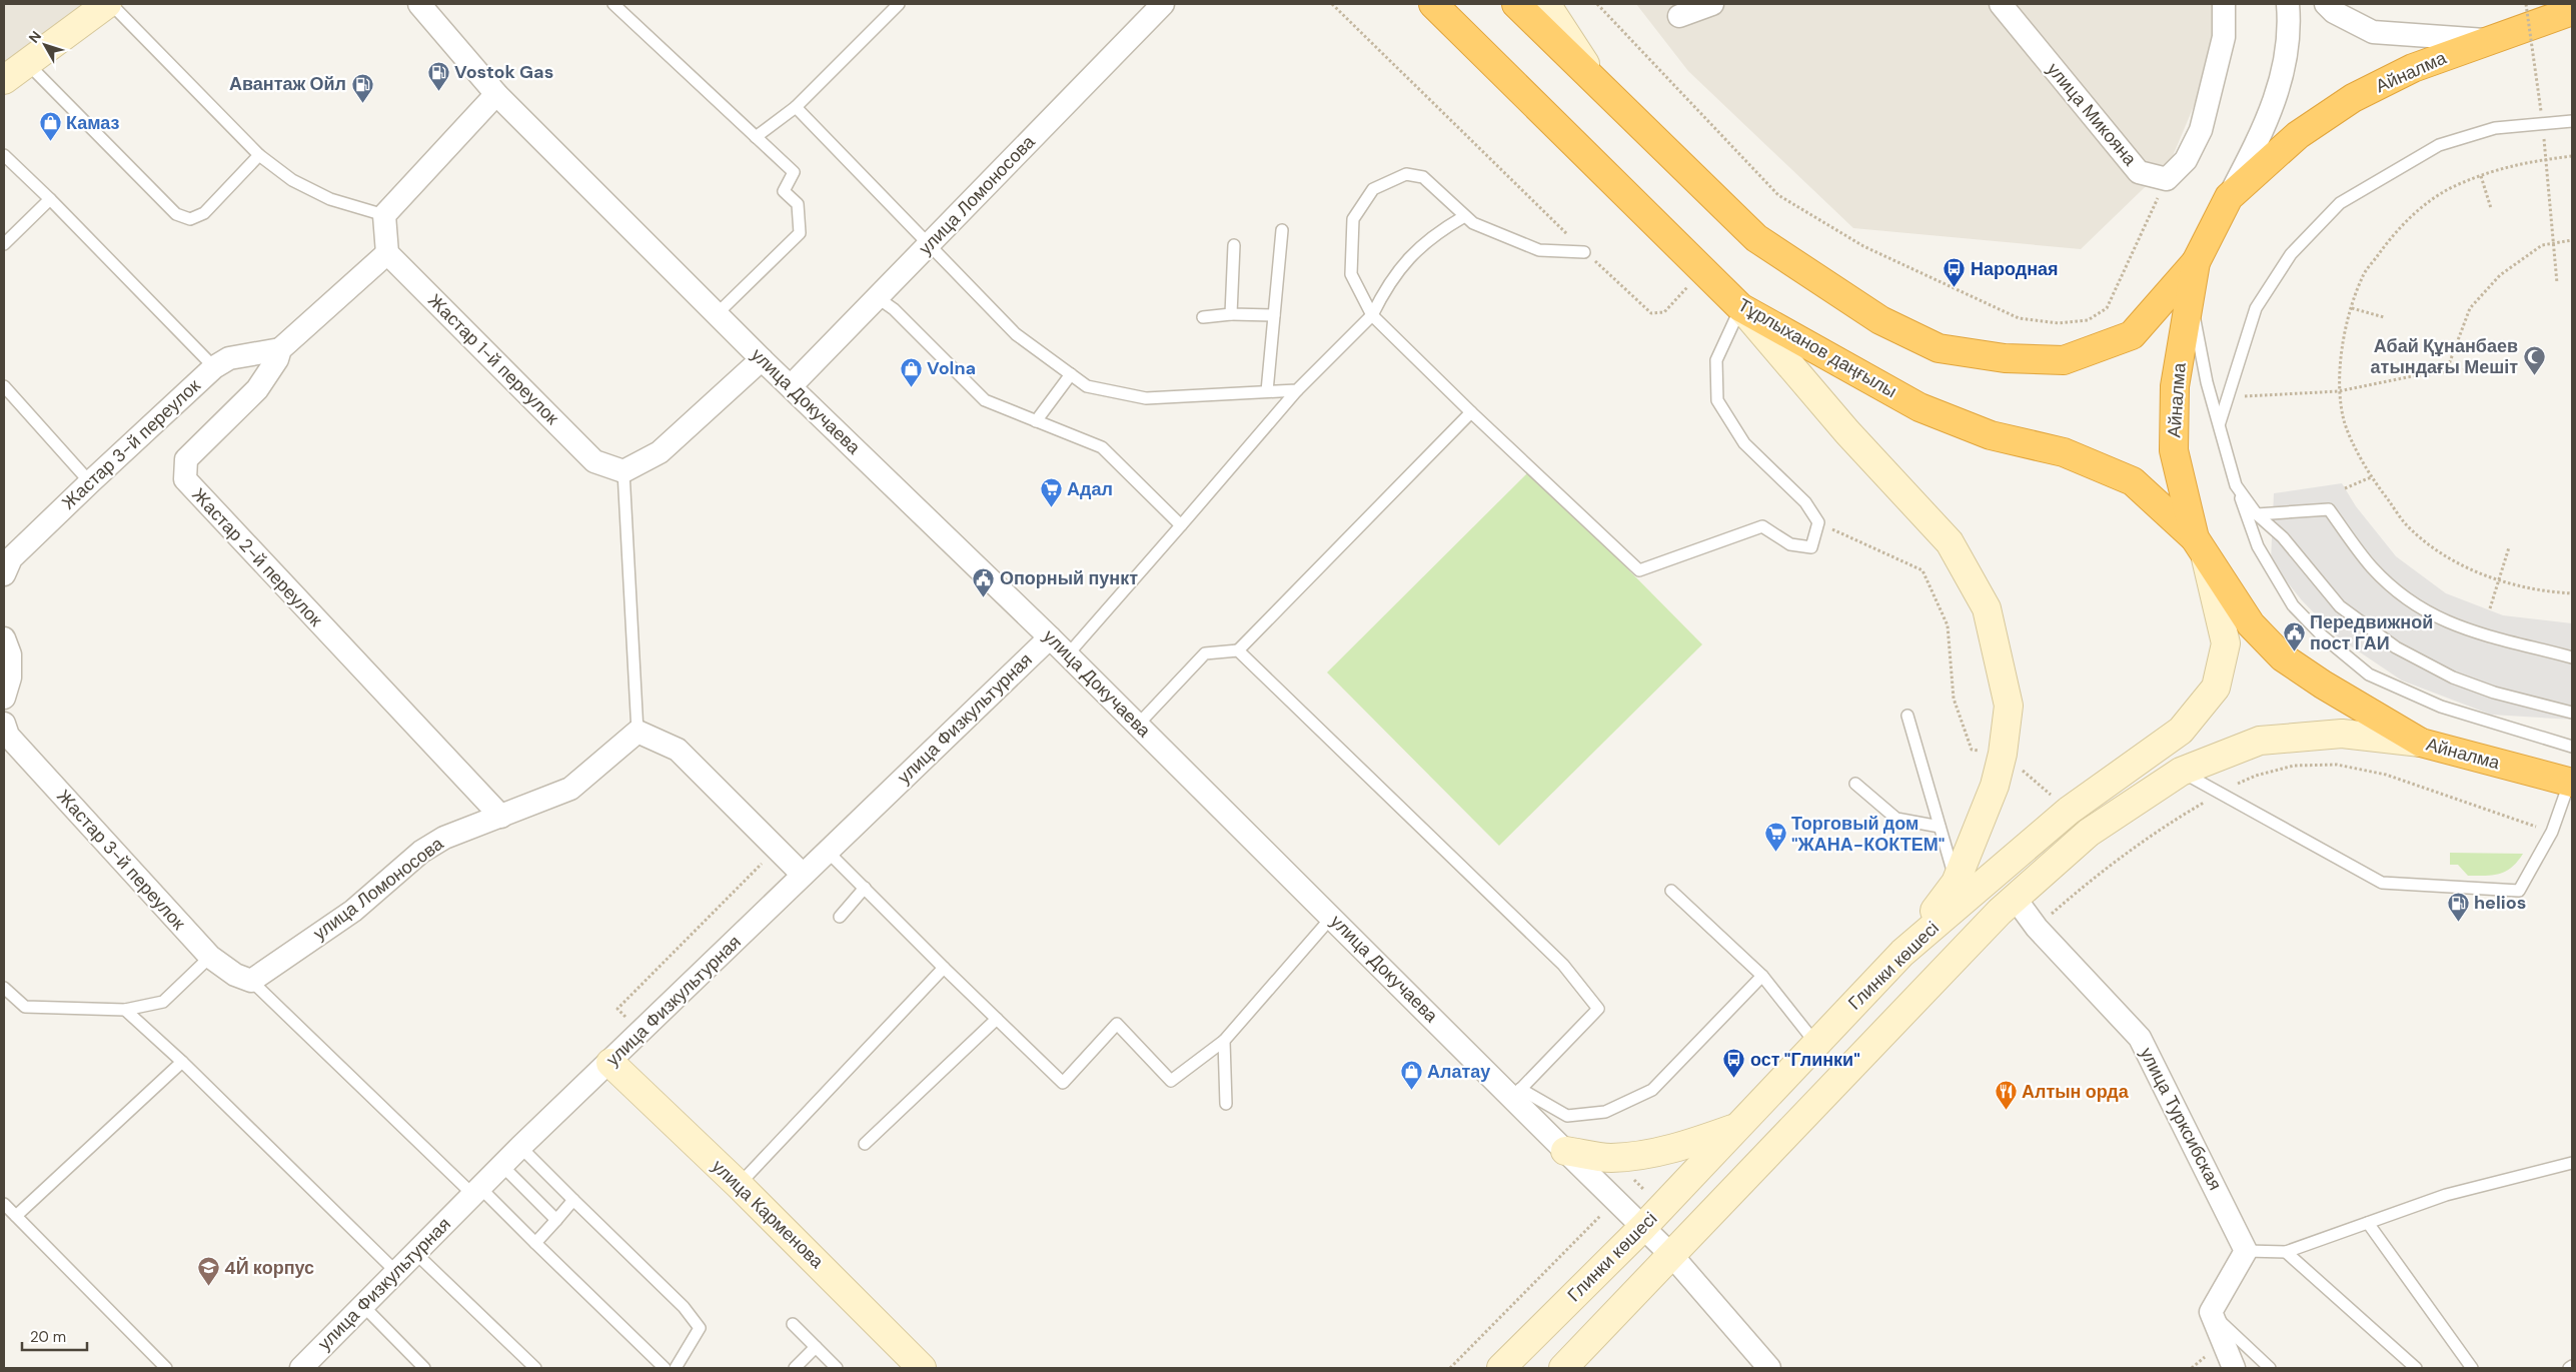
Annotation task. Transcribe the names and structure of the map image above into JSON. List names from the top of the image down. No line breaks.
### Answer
{"streets":{"highway":["Айналма","Тұрлыханов даңғылы"],"main road":["Глинки көшесі","улица Карменова"],"street":["улица Микояна","улица Ломоносова","Жастар 1-й переулок","улица Докучаева","Жастар 3-й переулок","Жастар 2-й переулок","улица Физкультурная","улица Турксибская"]},"crossings":[["Айналма","Тұрлыханов даңғылы"],["Айналма","Глинки көшесі"],["улица Ломоносова","улица Докучаева"],["улица Ломоносова","Жастар 3-й переулок"],["улица Ломоносова","Жастар 2-й переулок"],["Тұрлыханов даңғылы","Глинки көшесі"],["Жастар 1-й переулок","Жастар 2-й переулок"],["улица Докучаева","улица Физкультурная"],["улица Докучаева","Глинки көшесі"],["Жастар 3-й переулок","Жастар 2-й переулок"],["улица Физкультурная","улица Карменова"],["Глинки көшесі","улица Турксибская"]],"places":{"fuel station":["Vostok Gas","Авантаж Ойл","helios"],"shop":["Камаз","Volna","Алатау"],"bus stop":["Народная","ост \"Глинки\""],"mosque":["Абай Құнанбаев атындағы Мешіт"],"supermarket":["Адал","Торговый дом \"ЖАНА-КОКТЕМ\""],"public building":["Опорный пункт","Передвижной пост ГАИ"],"restaurant":["Алтын орда"],"school or university":["4Й корпус"]},"scale_bar":"20 m","north":"top left"}
